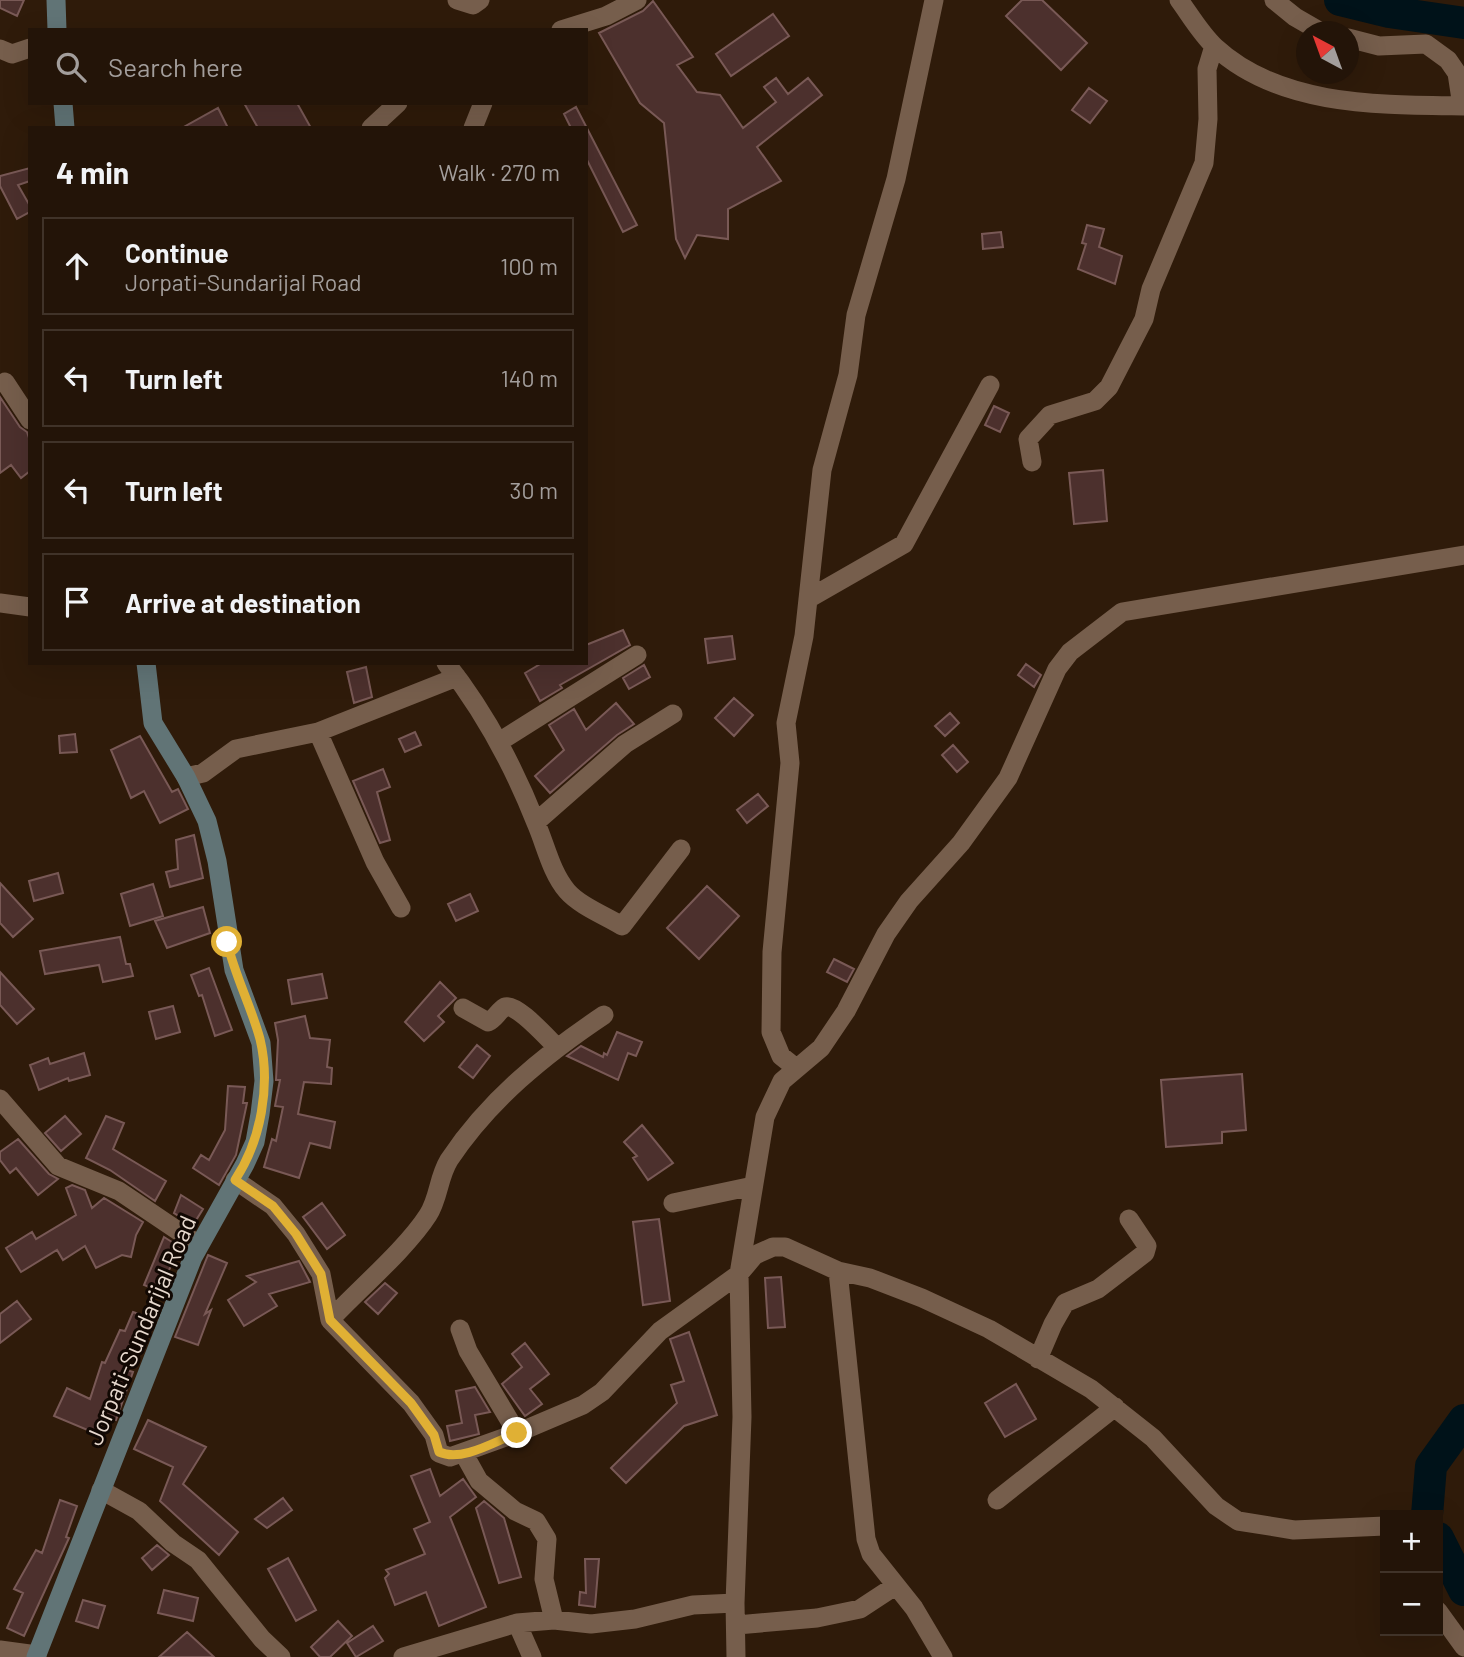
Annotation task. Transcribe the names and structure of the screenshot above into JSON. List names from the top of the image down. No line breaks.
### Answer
{"streets":{"main road":["Jorpati-Sundarijal Road"]},"north":"top left","page":{"search":"Search here","heading":["4 min","Walk · 270 m"],"list":[["Continue","Jorpati-Sundarijal Road","100 m"],["Turn left","140 m"],["Turn left","30 m"],"Arrive at destination"],"map_buttons":["+","−"]}}
